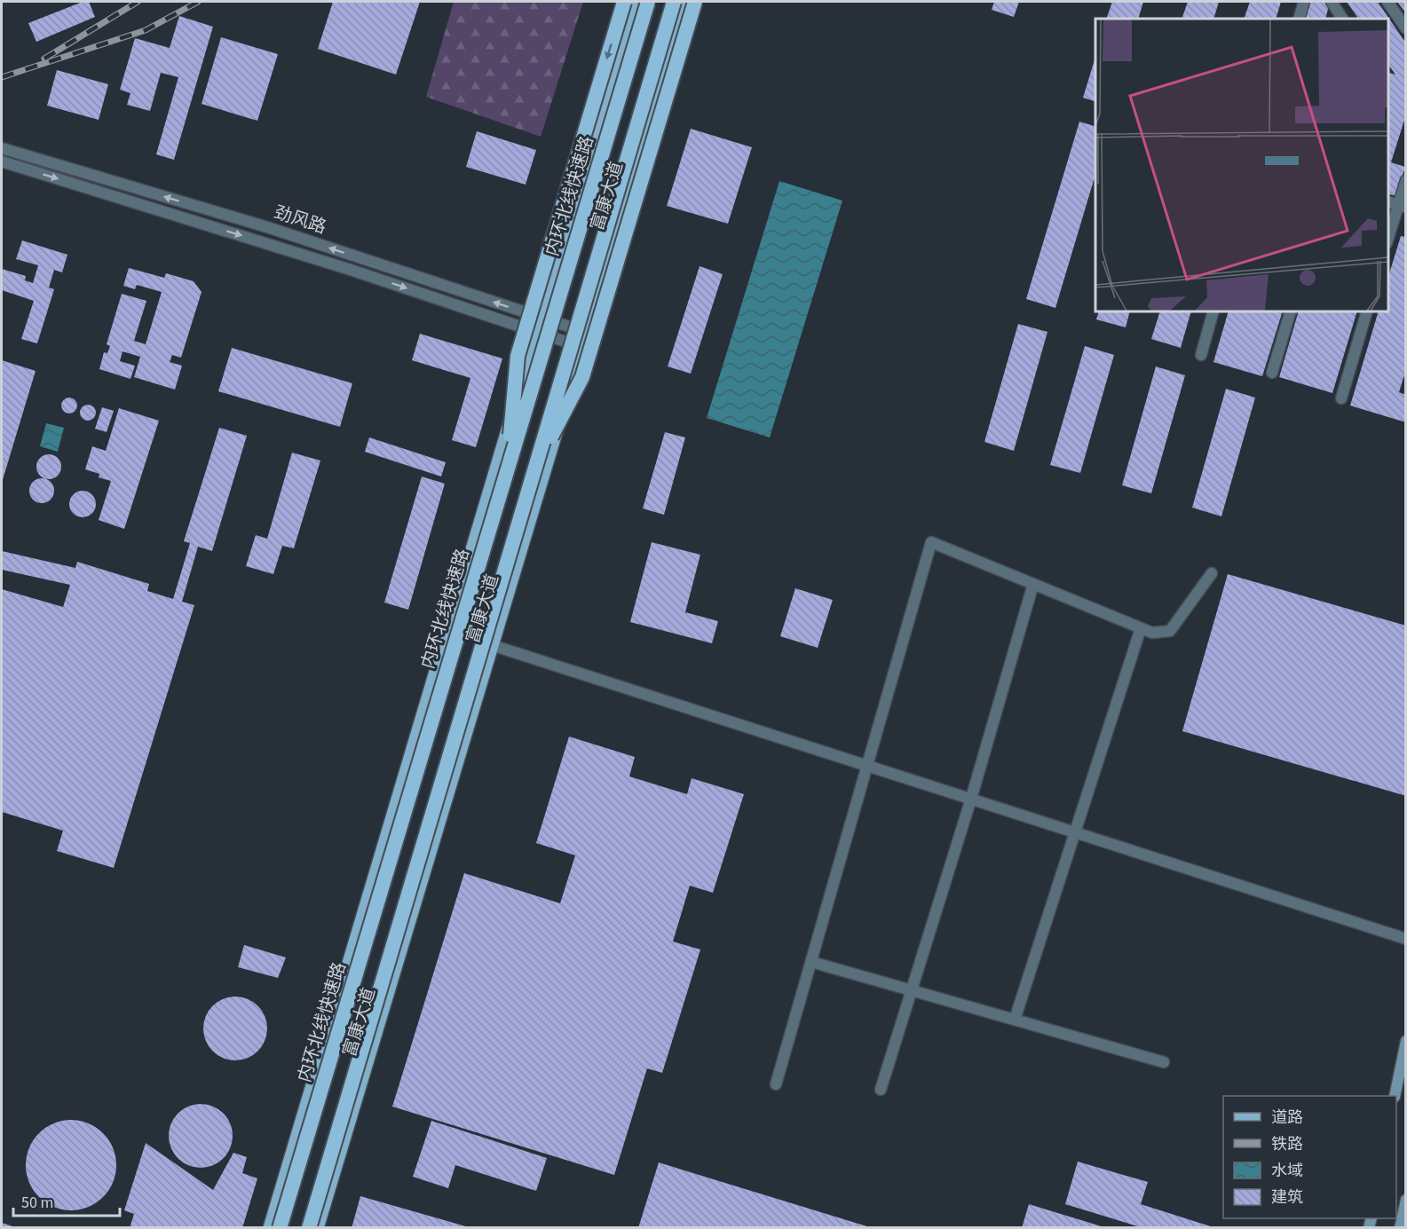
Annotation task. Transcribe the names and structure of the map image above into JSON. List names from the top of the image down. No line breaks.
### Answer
{"streets":{"highway":["内环北线快速路"],"main road":["富康大道"],"street":["劲风路"]},"crossings":[["富康大道","劲风路"]],"legend":["道路","铁路","水域","建筑"],"scale_bar":"50 m"}
